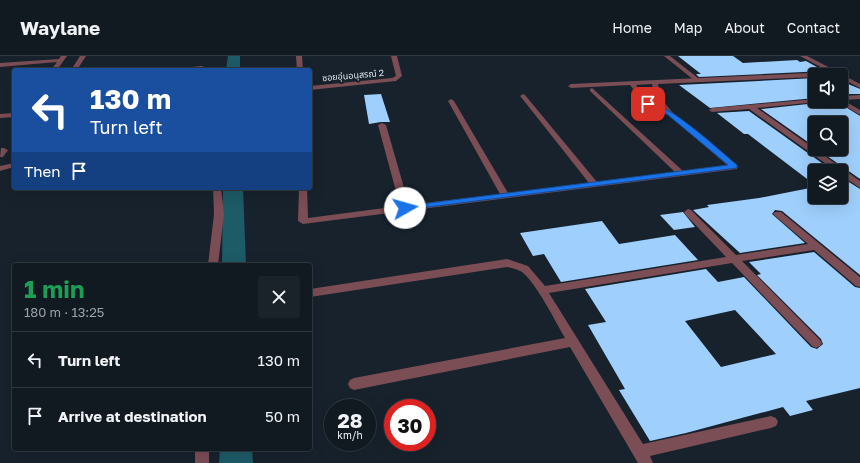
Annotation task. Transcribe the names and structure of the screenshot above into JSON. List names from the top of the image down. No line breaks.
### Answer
{"streets":{"street":["ซอยอุ่นอนุสรณ์ 2"]},"page":{"header":"Waylane","nav":["Home","Map","About","Contact"],"turn":["130 m","Turn left"],"then":"Then","heading":["1 min","180 m · 13:25"],"list":[{"name":"Turn left","value":"130 m"},{"name":"Arrive at destination","value":"50 m"}],"speed":"28 km/h","limit":"30"}}
